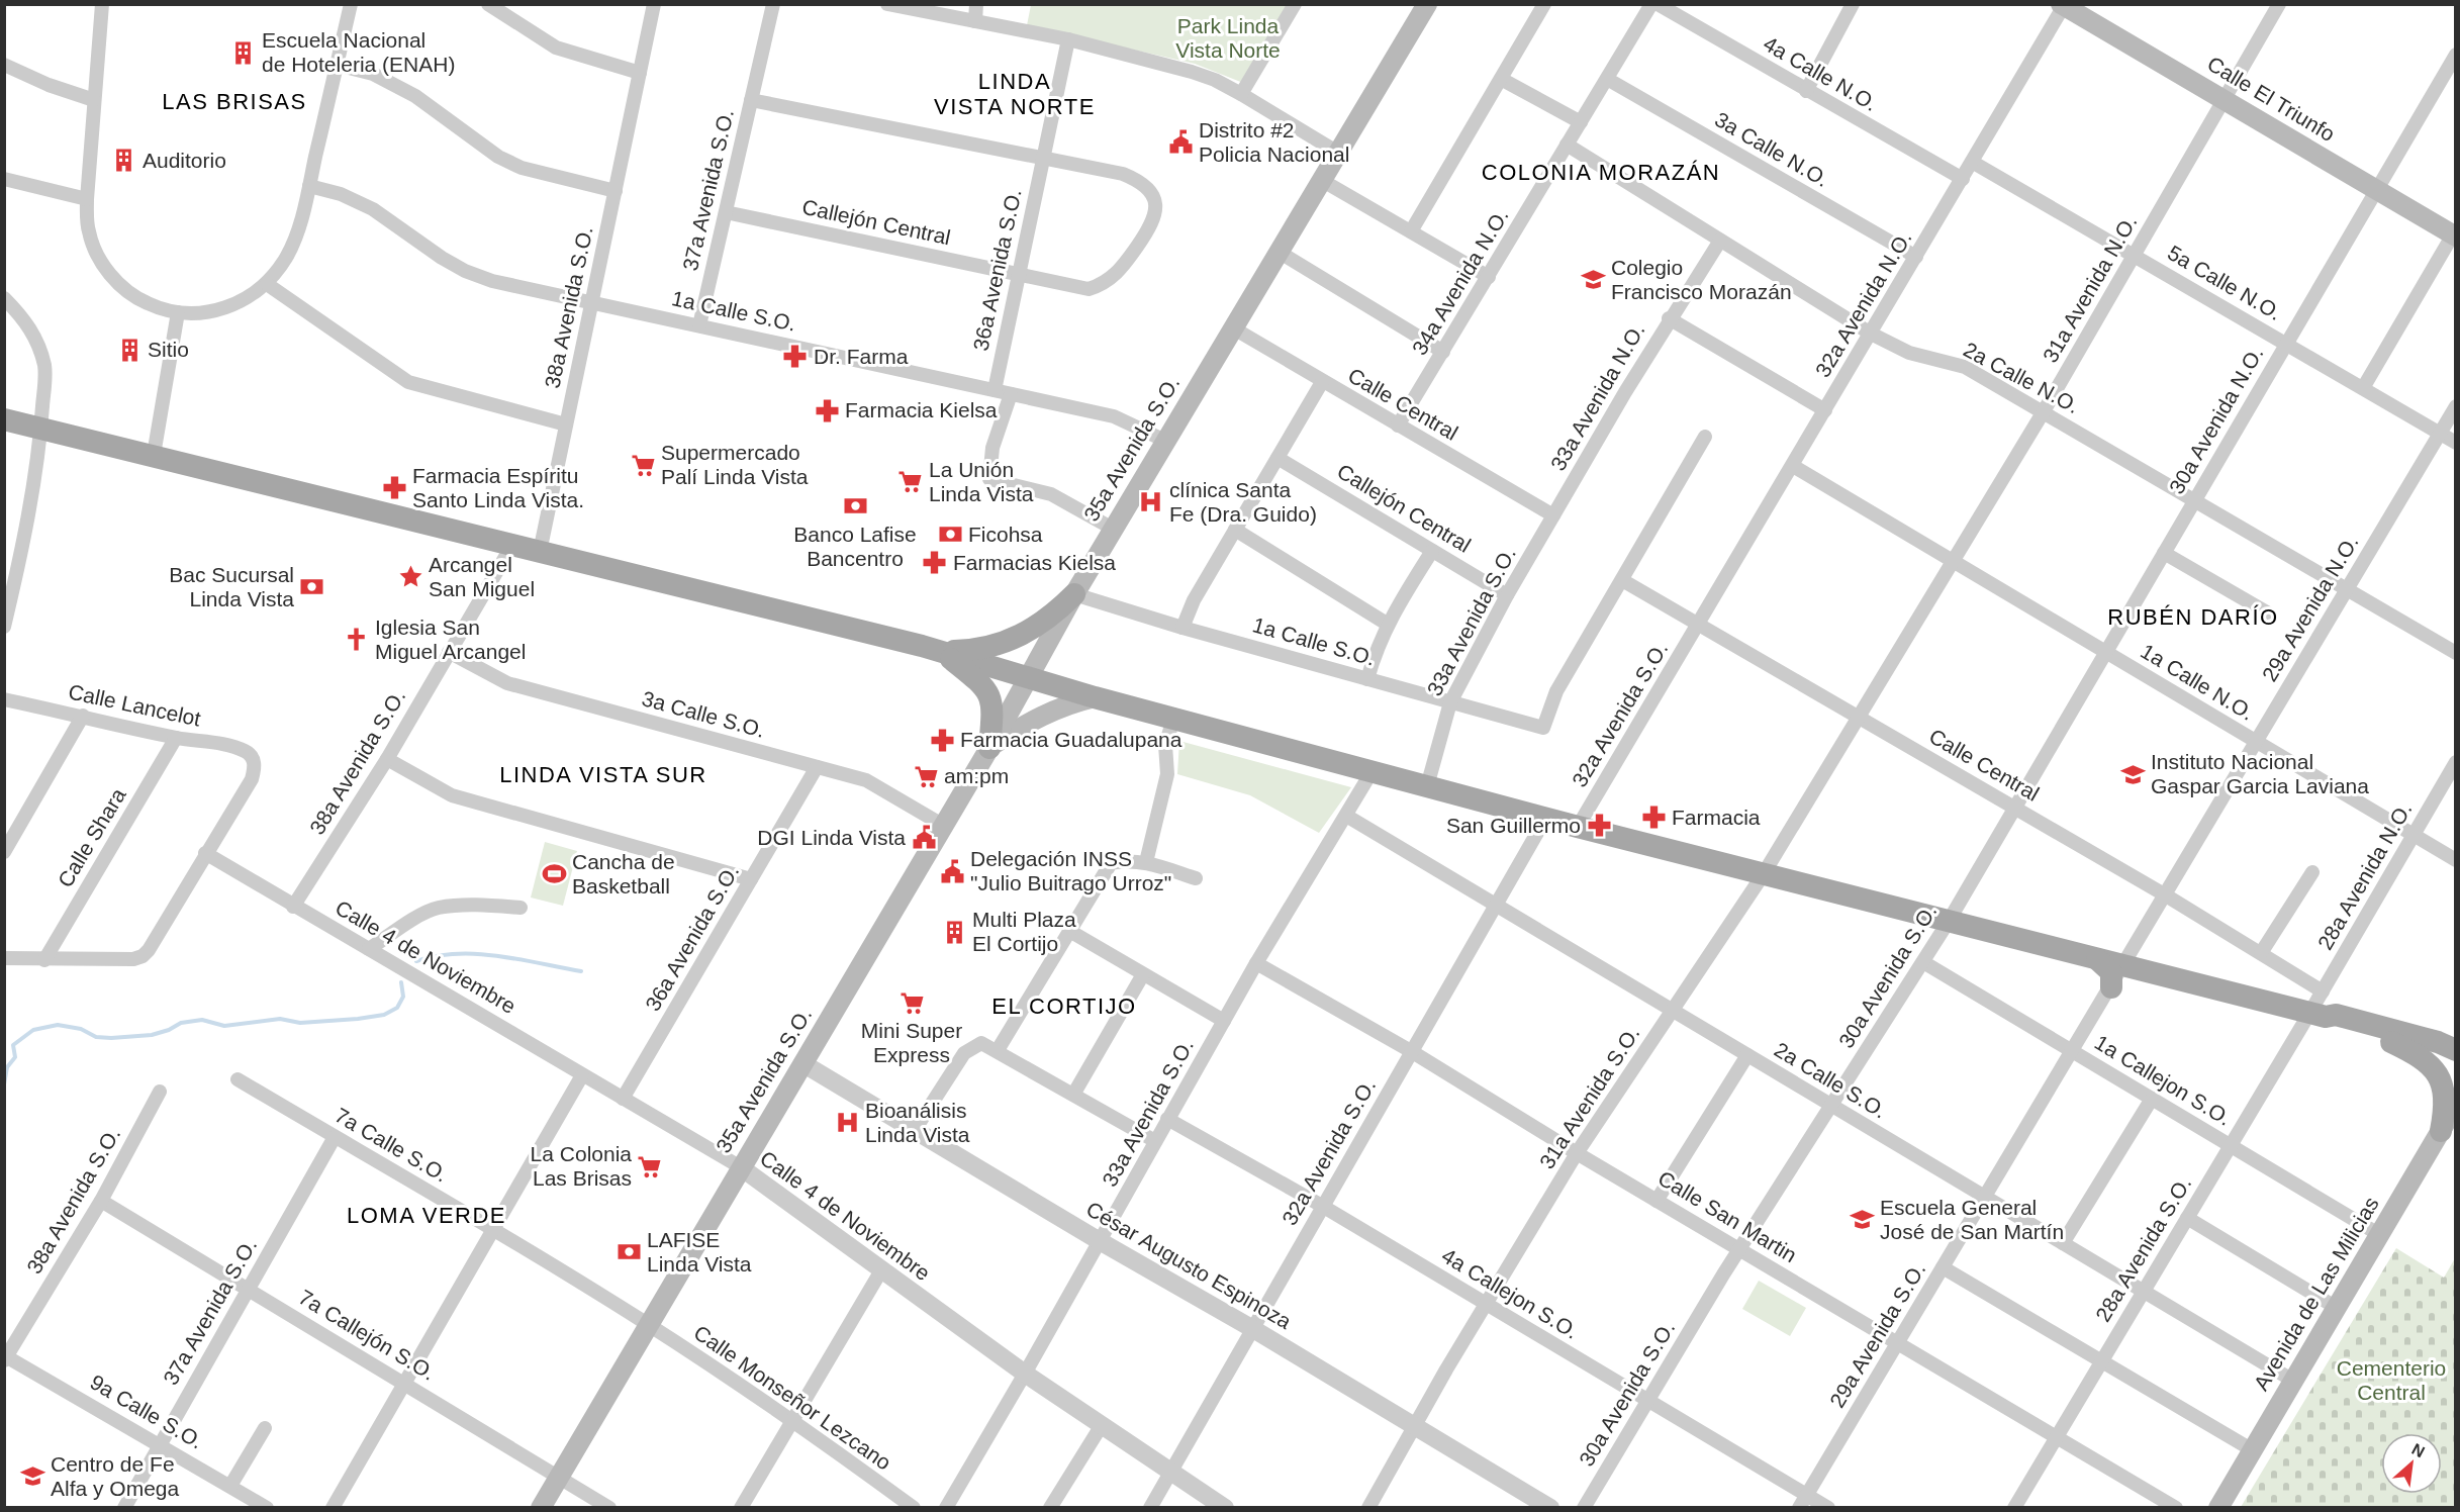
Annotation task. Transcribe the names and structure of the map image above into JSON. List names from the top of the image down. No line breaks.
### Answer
{"streets":{"main road":["Calle El Triunfo","35a Avenida S.O.","Avenida de Las Milicias"],"street":["4a Calle N.O.","3a Calle N.O.","37a Avenida S.O.","Callejón Central","36a Avenida S.O.","34a Avenida N.O.","5a Calle N.O.","31a Avenida N.O.","32a Avenida N.O.","38a Avenida S.O.","1a Calle S.O.","2a Calle N.O.","33a Avenida N.O.","Calle Central","30a Avenida N.O.","29a Avenida N.O.","33a Avenida S.O.","1a Calle N.O.","Calle Lancelot","3a Calle S.O.","32a Avenida S.O.","Calle Shara","28a Avenida N.O.","Calle 4 de Noviembre","30a Avenida S.O.","2a Calle S.O.","1a Callejon S.O.","31a Avenida S.O.","7a Calle S.O.","Calle San Martin","28a Avenida S.O.","César Augusto Espinoza","4a Callejon S.O.","7a Callejón S.O.","29a Avenida S.O.","Calle Monseñor Lezcano","9a Calle S.O."]},"crossings":[["4a Calle N.O.","32a Avenida N.O."],["Calle El Triunfo","31a Avenida N.O."],["Calle El Triunfo","32a Avenida N.O."],["Calle El Triunfo","30a Avenida N.O."],["3a Calle N.O.","34a Avenida N.O."],["3a Calle N.O.","32a Avenida N.O."],["37a Avenida S.O.","Callejón Central"],["37a Avenida S.O.","1a Calle S.O."],["37a Avenida S.O.","7a Calle S.O."],["37a Avenida S.O.","7a Callejón S.O."],["37a Avenida S.O.","9a Calle S.O."],["Callejón Central","36a Avenida S.O."],["Callejón Central","33a Avenida S.O."],["36a Avenida S.O.","1a Calle S.O."],["36a Avenida S.O.","3a Calle S.O."],["36a Avenida S.O.","Calle 4 de Noviembre"],["34a Avenida N.O.","2a Calle N.O."],["34a Avenida N.O.","Calle Central"],["5a Calle N.O.","31a Avenida N.O."],["5a Calle N.O.","32a Avenida N.O."],["5a Calle N.O.","30a Avenida N.O."],["5a Calle N.O.","29a Avenida N.O."],["31a Avenida N.O.","2a Calle N.O."],["31a Avenida N.O.","Calle Central"],["31a Avenida N.O.","1a Calle N.O."],["31a Avenida N.O.","31a Avenida S.O."],["32a Avenida N.O.","2a Calle N.O."],["32a Avenida N.O.","Calle Central"],["32a Avenida N.O.","1a Calle N.O."],["32a Avenida N.O.","32a Avenida S.O."],["38a Avenida S.O.","1a Calle S.O."],["38a Avenida S.O.","3a Calle S.O."],["38a Avenida S.O.","Calle 4 de Noviembre"],["38a Avenida S.O.","7a Callejón S.O."],["38a Avenida S.O.","9a Calle S.O."],["1a Calle S.O.","Calle Central"],["1a Calle S.O.","35a Avenida S.O."],["1a Calle S.O.","33a Avenida S.O."],["2a Calle N.O.","33a Avenida N.O."],["2a Calle N.O.","30a Avenida N.O."],["2a Calle N.O.","29a Avenida N.O."],["33a Avenida N.O.","Calle Central"],["33a Avenida N.O.","33a Avenida S.O."],["Calle Central","30a Avenida N.O."],["Calle Central","35a Avenida S.O."],["Calle Central","29a Avenida N.O."],["Calle Central","33a Avenida S.O."],["Calle Central","32a Avenida S.O."],["Calle Central","28a Avenida N.O."],["Calle Central","30a Avenida S.O."],["Calle Central","31a Avenida S.O."],["30a Avenida N.O.","1a Calle N.O."],["30a Avenida N.O.","30a Avenida S.O."],["35a Avenida S.O.","3a Calle S.O."],["35a Avenida S.O.","Calle 4 de Noviembre"],["35a Avenida S.O.","7a Calle S.O."],["35a Avenida S.O.","César Augusto Espinoza"],["35a Avenida S.O.","7a Callejón S.O."],["35a Avenida S.O.","Calle Monseñor Lezcano"],["29a Avenida N.O.","1a Calle N.O."],["29a Avenida N.O.","29a Avenida S.O."],["33a Avenida S.O.","Calle 4 de Noviembre"],["33a Avenida S.O.","2a Calle S.O."],["33a Avenida S.O.","Calle San Martin"],["33a Avenida S.O.","César Augusto Espinoza"],["33a Avenida S.O.","4a Callejon S.O."],["1a Calle N.O.","28a Avenida N.O."],["Calle Lancelot","Calle Shara"],["Calle Lancelot","Calle 4 de Noviembre"],["32a Avenida S.O.","Calle 4 de Noviembre"],["32a Avenida S.O.","2a Calle S.O."],["32a Avenida S.O.","Calle San Martin"],["32a Avenida S.O.","César Augusto Espinoza"],["32a Avenida S.O.","4a Callejon S.O."],["28a Avenida N.O.","28a Avenida S.O."],["30a Avenida S.O.","2a Calle S.O."],["30a Avenida S.O.","1a Callejon S.O."],["30a Avenida S.O.","Calle San Martin"],["30a Avenida S.O.","4a Callejon S.O."],["2a Calle S.O.","31a Avenida S.O."],["2a Calle S.O.","28a Avenida S.O."],["2a Calle S.O.","Avenida de Las Milicias"],["2a Calle S.O.","29a Avenida S.O."],["1a Callejon S.O.","28a Avenida S.O."],["1a Callejon S.O.","Avenida de Las Milicias"],["1a Callejon S.O.","29a Avenida S.O."],["31a Avenida S.O.","Calle San Martin"],["31a Avenida S.O.","César Augusto Espinoza"],["31a Avenida S.O.","4a Callejon S.O."],["7a Calle S.O.","Calle Monseñor Lezcano"],["Calle San Martin","28a Avenida S.O."],["Calle San Martin","29a Avenida S.O."],["4a Callejon S.O.","29a Avenida S.O."]],"districts":["LINDA VISTA NORTE","LAS BRISAS","COLONIA MORAZÁN","RUBÉN DARÍO","LINDA VISTA SUR","EL CORTIJO","LOMA VERDE"],"parks":["Park Linda Vista Norte","Cementerio Central"],"places":{"building":["Escuela Nacional de Hoteleria (ENAH)","Auditorio","Sitio","Multi Plaza El Cortijo"],"public building":["Distrito #2 Policia Nacional","DGI Linda Vista","Delegación INSS \"Julio Buitrago Urroz\""],"school or university":["Colegio Francisco Morazán","Instituto Nacional Gaspar Garcia Laviana","Escuela General José de San Martín","Centro de Fe Alfa y Omega"],"pharmacy":["Dr. Farma","Farmacia Kielsa","Farmacia Espíritu Santo Linda Vista.","Farmacias Kielsa","Farmacia Guadalupana","Farmacia","San Guillermo"],"supermarket":["Supermercado Palí Linda Vista","La Unión Linda Vista","am:pm","Mini Super Express","La Colonia Las Brisas"],"hospital":["clínica Santa Fe (Dra. Guido)","Bioanálisis Linda Vista"],"bank":["Banco Lafise Bancentro","Ficohsa","Bac Sucursal Linda Vista","LAFISE Linda Vista"],"place":["Arcangel San Miguel"],"church":["Iglesia San Miguel Arcangel"],"sports":["Cancha de Basketball"]},"north":"top right"}
